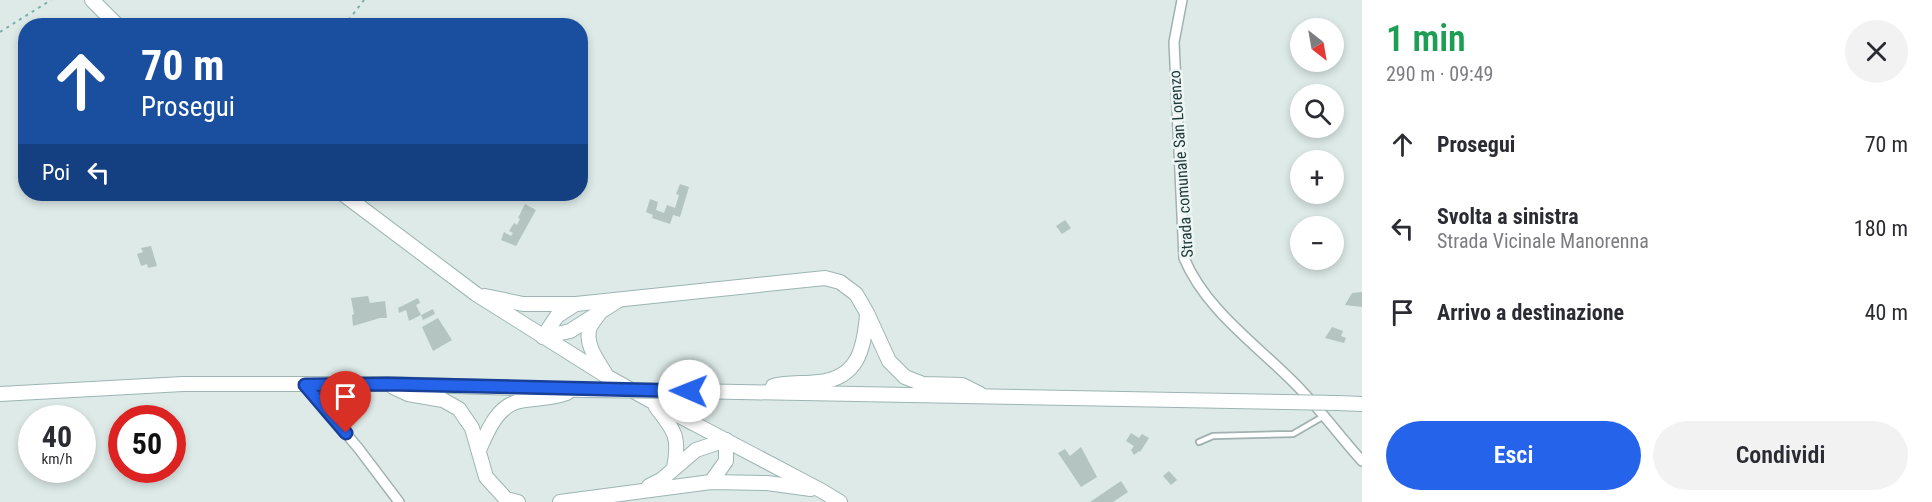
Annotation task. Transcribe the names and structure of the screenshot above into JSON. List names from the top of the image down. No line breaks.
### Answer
{"streets":{"street":["Strada comunale San Lorenzo"]},"north":"bottom right","page":{"heading":["1 min","290 m · 09:49"],"map_buttons":["+","−"],"turn":["70 m","Prosegui"],"list":[{"name":"Prosegui","value":"70 m"},{"name":"Svolta a sinistra","note":"Strada Vicinale Manorenna","value":"180 m"},{"name":"Arrivo a destinazione","value":"40 m"}],"then":"Poi","speed":"40 km/h","limit":"50","buttons":["Esci","Condividi"]}}
